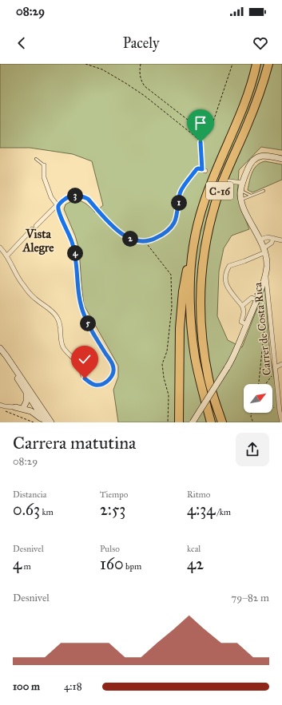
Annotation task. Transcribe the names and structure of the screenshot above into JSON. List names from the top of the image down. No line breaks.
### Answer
{"streets":{"highway":["C-16"],"street":["Carrer de Costa Rica"]},"districts":["Vista Alegre"],"north":"top right","page":{"status":"08:29","header":"Pacely","pins":["3","1","2","4","5"],"heading":["Carrera matutina","08:29"],"stats":[["Distancia","0.63 km"],["Tiempo","2:53"],["Ritmo","4:34 /km"],["Desnivel","4 m"],["Pulso","160 bpm"],["kcal","42"]],"chart":["Desnivel","79–82 m"],"list":[{"name":"100 m","note":"4:18"}]}}
